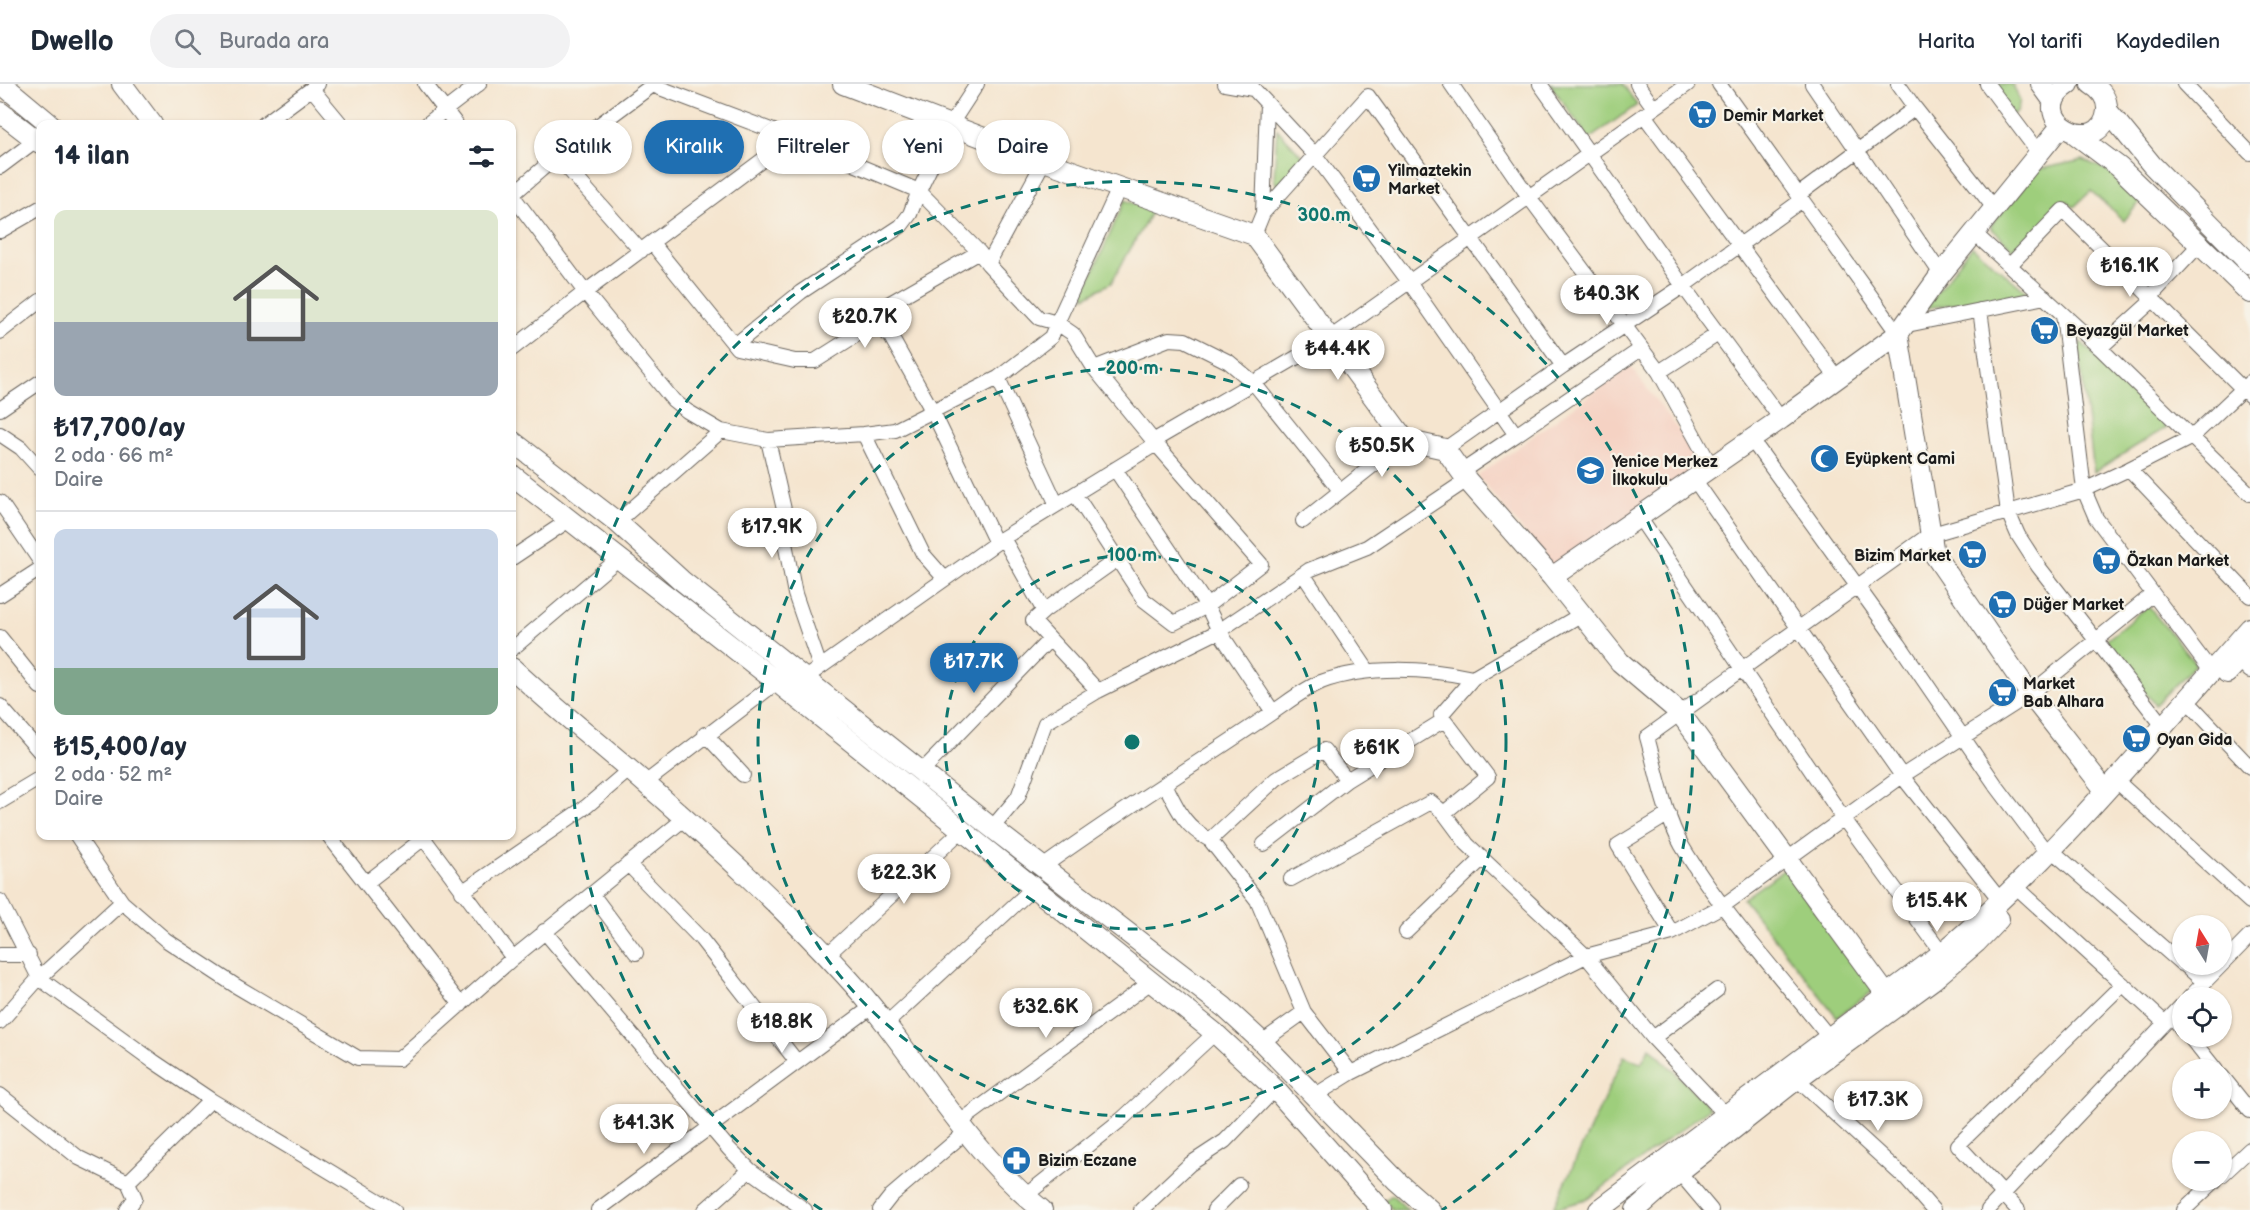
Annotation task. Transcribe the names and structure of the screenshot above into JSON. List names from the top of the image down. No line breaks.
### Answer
{"places":{"supermarket":["Demir Market","Yilmaztekin Market","Beyazgül Market","Bizim Market","Özkan Market","Düğer Market","Market Bab Alhara","Oyan Gida"],"mosque":["Eyüpkent Cami"],"school or university":["Yenice Merkez İlkokulu"],"pharmacy":["Bizim Eczane"]},"north":"top","page":{"header":"Dwello","search":"Burada ara","nav":["Harita","Yol tarifi","Kaydedilen"],"chip":["Satılık","Kiralık","Filtreler","Yeni","Daire"],"heading":"14 ilan","list":[{"name":"₺17,700/ay","note":"2 oda · 66 m² · Daire"},{"name":"₺15,400/ay","note":"2 oda · 52 m² · Daire"}],"price":["₺16.1K","₺40.3K","₺20.7K","₺44.4K","₺50.5K","₺17.9K","₺17.7K","₺61K","₺22.3K","₺15.4K","₺32.6K","₺18.8K","₺17.3K","₺41.3K"],"map_buttons":["+","−"]},"rings":["300 m","200 m","100 m"]}
